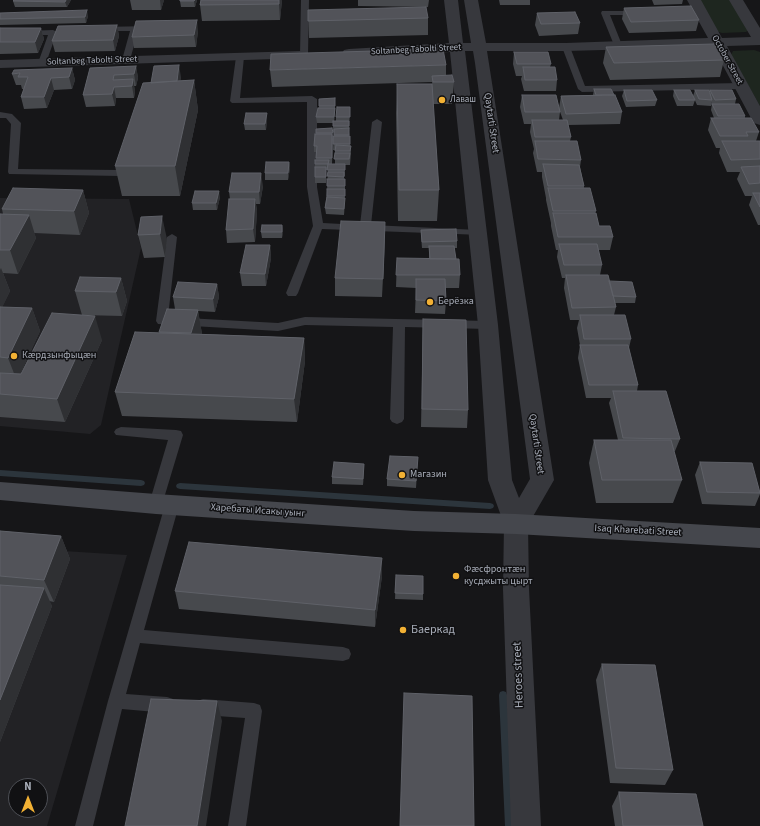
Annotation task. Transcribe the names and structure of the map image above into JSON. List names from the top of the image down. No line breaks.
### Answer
{"streets":{"main road":["Харебаты Исакы уынг","Isaq Kharebati Street"],"street":["Soltanbeg Tabolti Street","October Street","Qaytarti Street","Heroes street"]},"crossings":[["Soltanbeg Tabolti Street","October Street"],["Soltanbeg Tabolti Street","Qaytarti Street"],["Qaytarti Street","Харебаты Исакы уынг"],["Qaytarti Street","Isaq Kharebati Street"],["Qaytarti Street","Heroes street"],["Харебаты Исакы уынг","Isaq Kharebati Street"],["Харебаты Исакы уынг","Heroes street"],["Isaq Kharebati Street","Heroes street"]],"places":["Лаваш","Берёзка","Кæрдзынфыцæн","Магазин","Фæсфронтæн кусджыты цырт","Баеркад"],"north":"top"}
